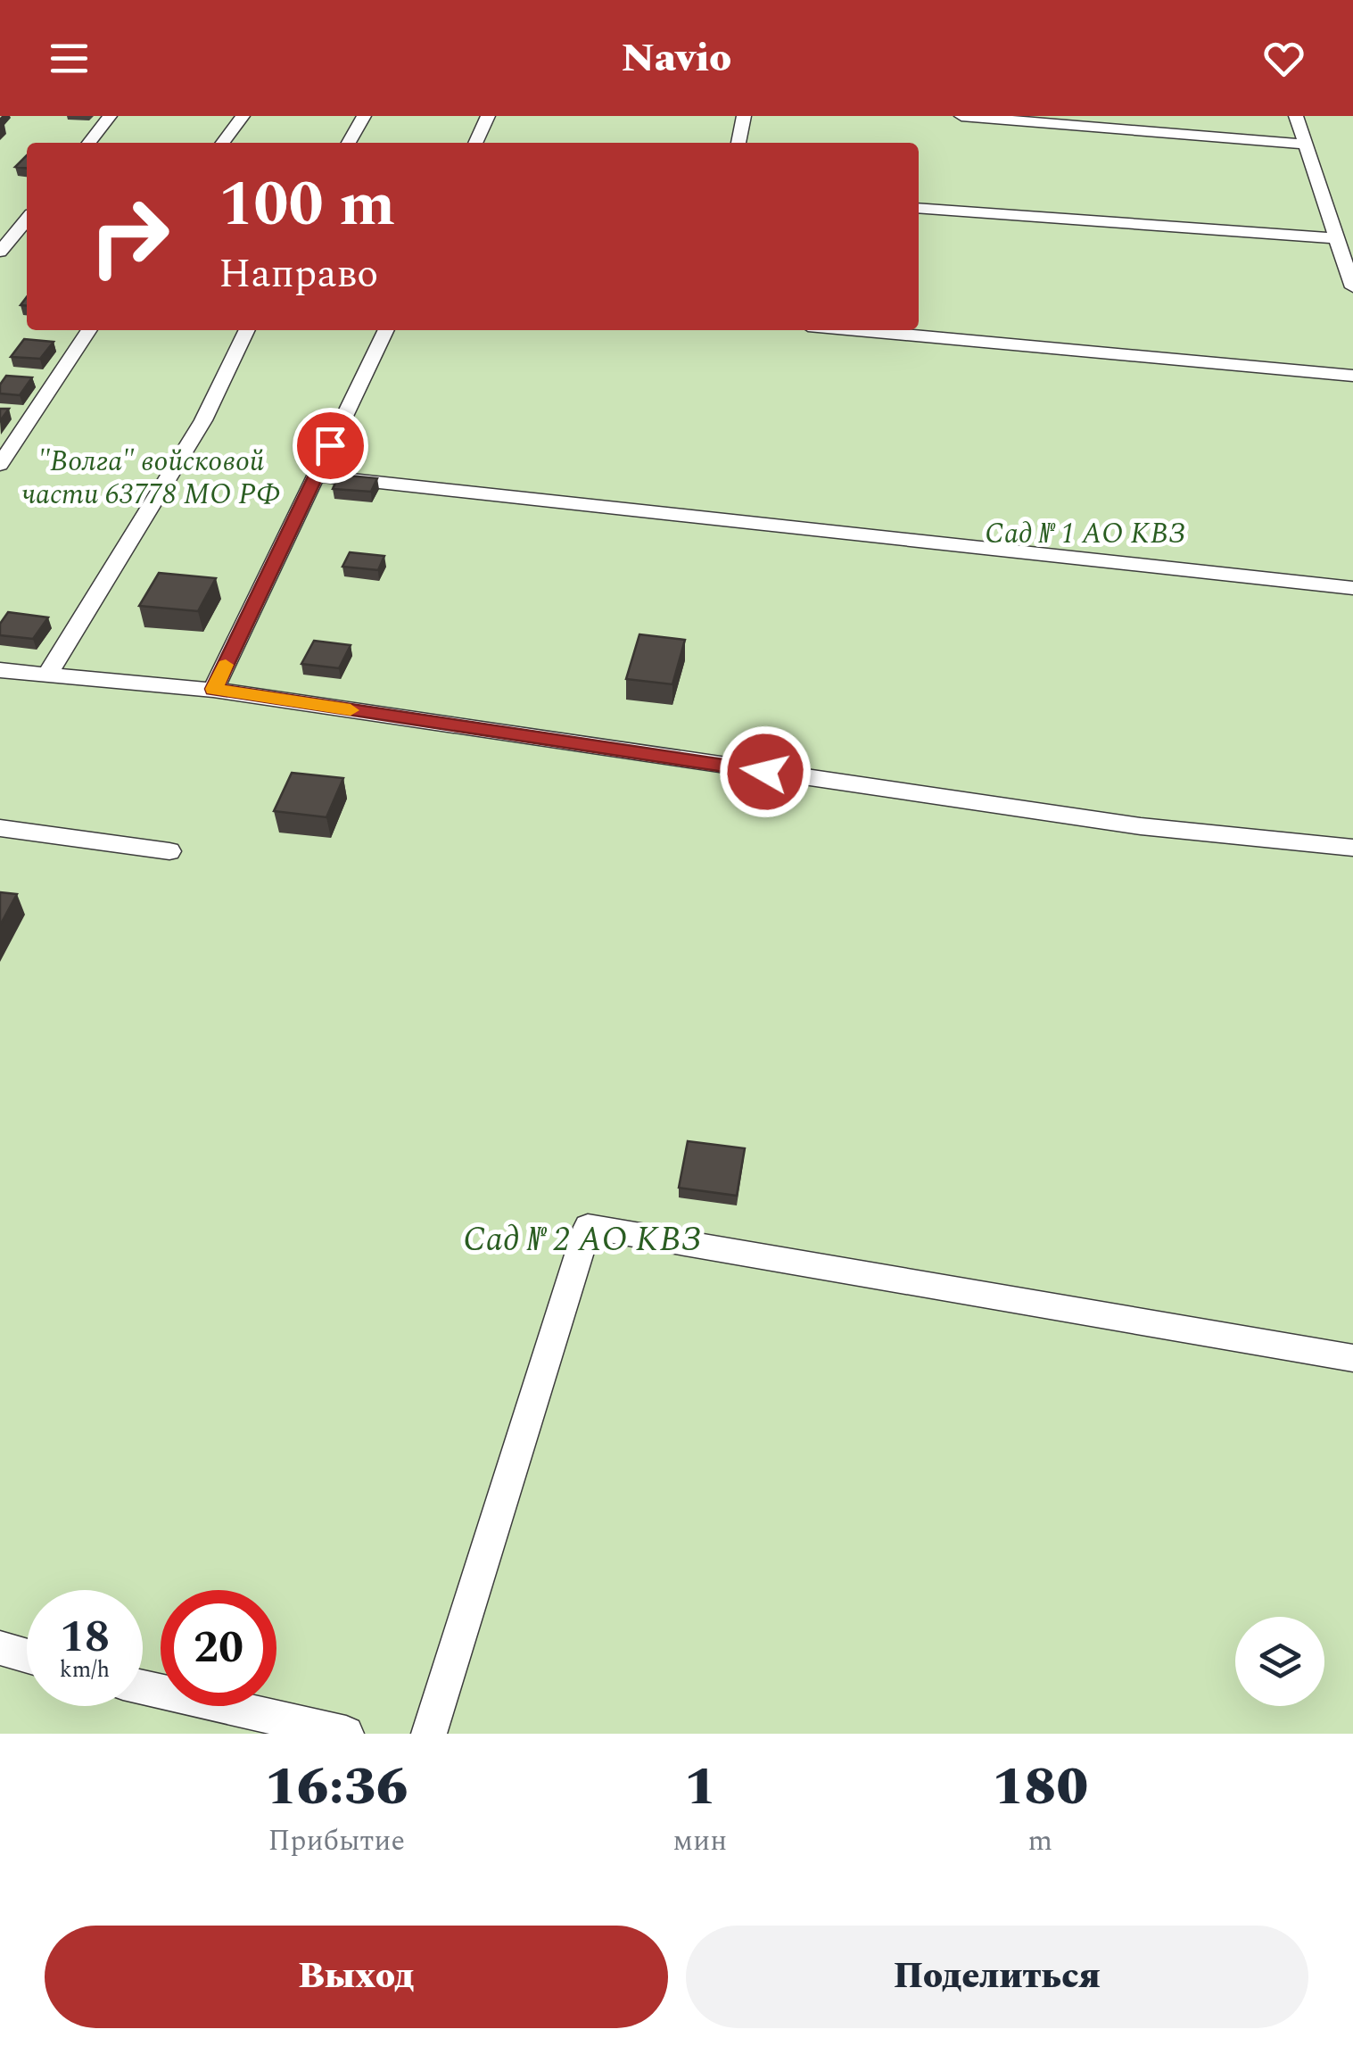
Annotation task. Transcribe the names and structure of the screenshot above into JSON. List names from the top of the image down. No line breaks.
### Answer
{"parks":["\"Волга\" войсковой части 63778 МО РФ","Сад № 1 АО КВЗ","Сад № 2 АО КВЗ"],"page":{"header":"Navio","turn":["100 m","Направо"],"speed":"18 km/h","limit":"20","eta":["16:36","Прибытие","1","мин","180","m"],"buttons":["Выход","Поделиться"]}}
